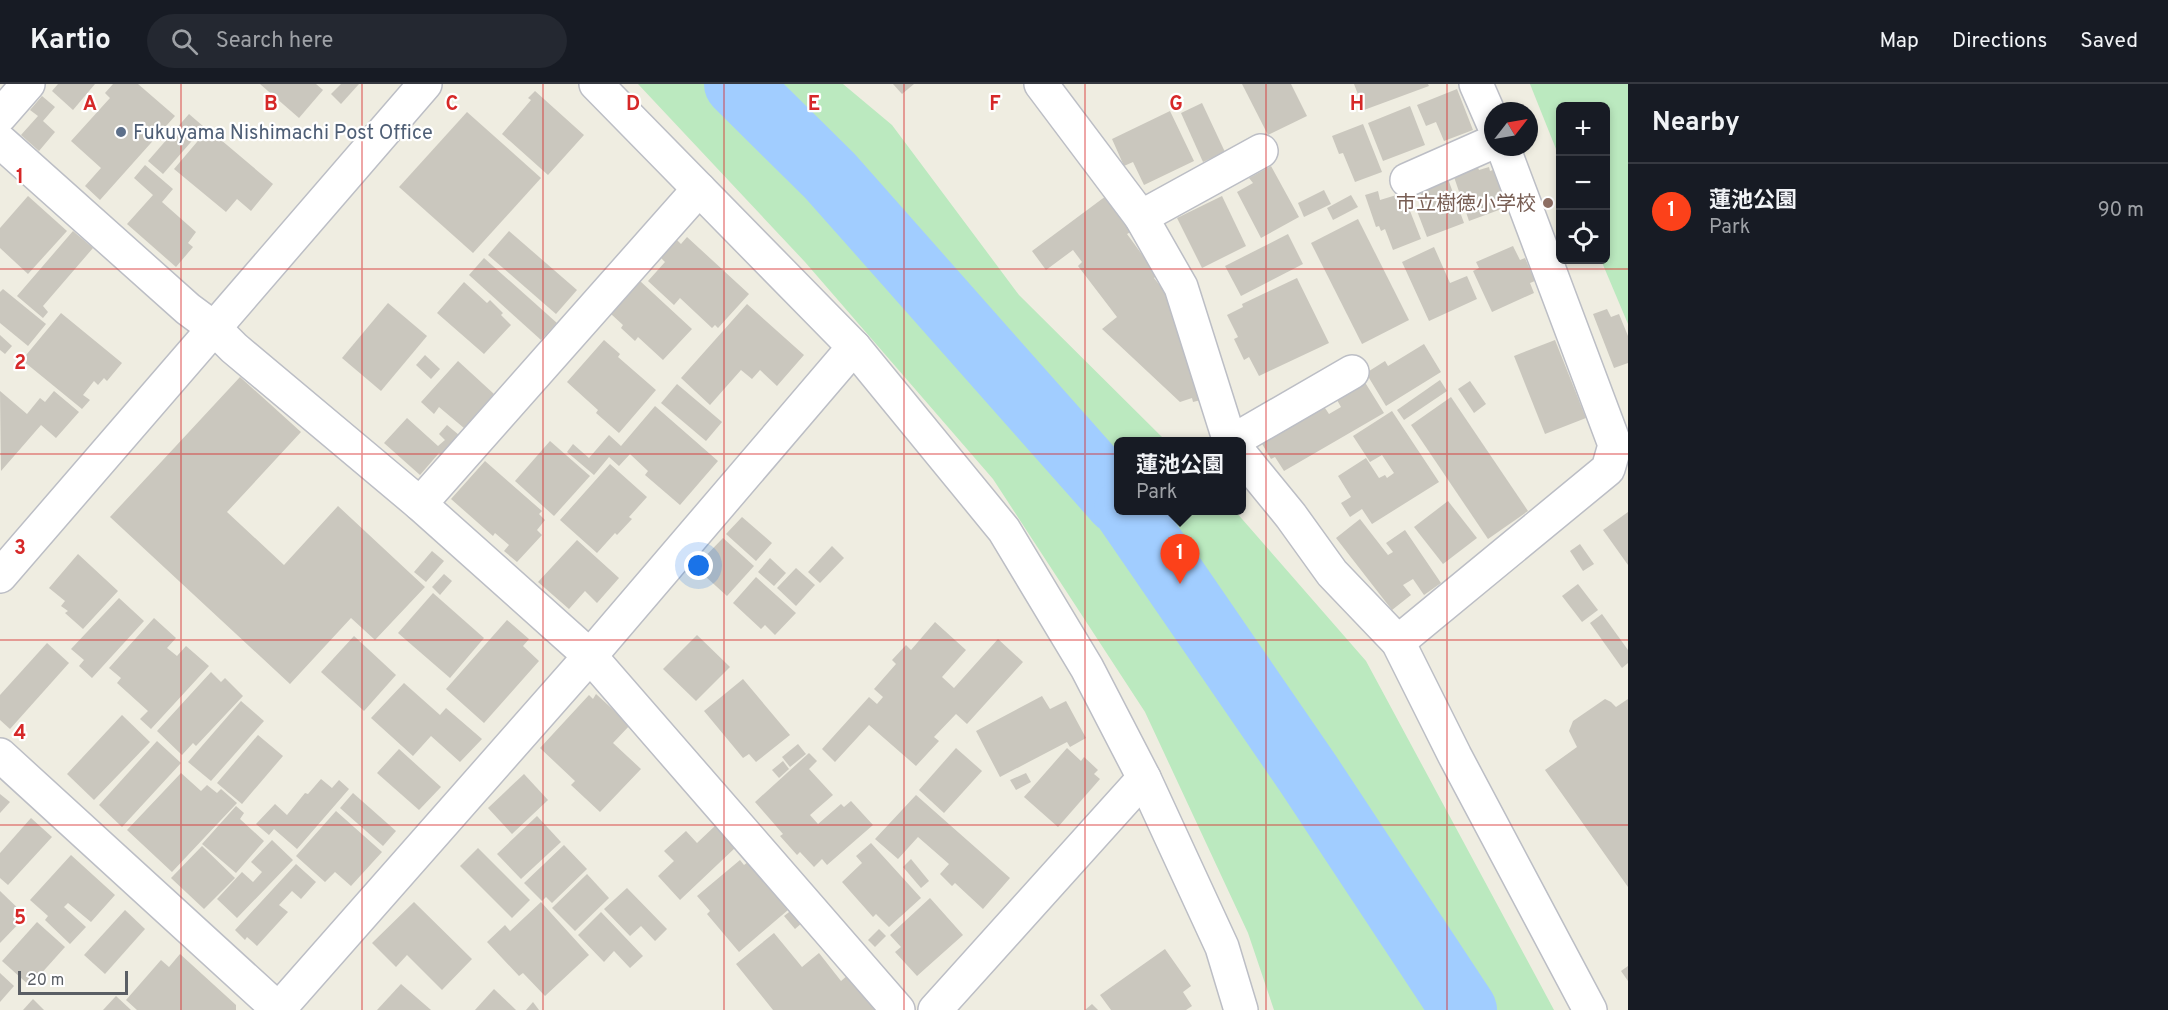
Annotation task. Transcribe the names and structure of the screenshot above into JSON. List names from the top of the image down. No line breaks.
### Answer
{"places":["Fukuyama Nishimachi Post Office","市立樹徳小学校"],"scale_bar":"20 m","north":"top right","page":{"header":"Kartio","search":"Search here","nav":["Map","Directions","Saved"],"heading":"Nearby","map_buttons":["+","−"],"list":[{"mark":"1","name":"蓮池公園","note":"Park","value":"90 m"}],"popup":["蓮池公園","Park"],"pins":"1","scale":"20 m"},"grid":{"columns":["A","B","C","D","E","F","G","H"],"rows":["1","2","3","4","5"]}}
